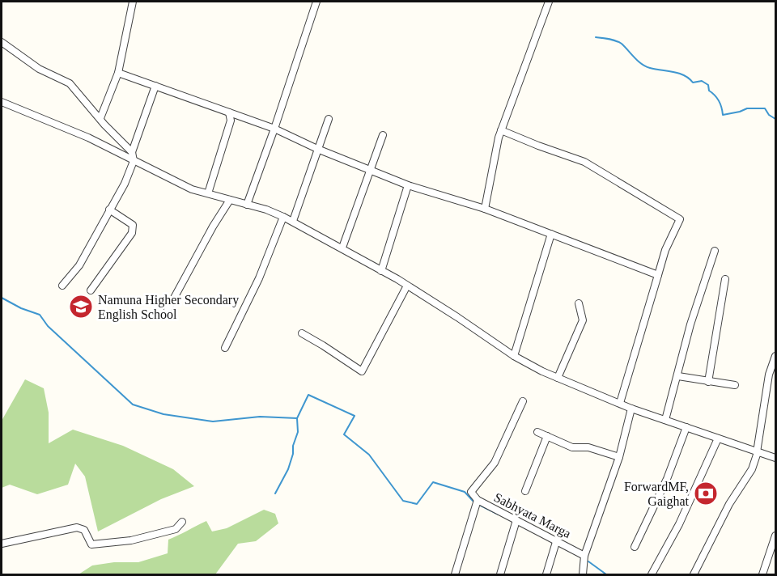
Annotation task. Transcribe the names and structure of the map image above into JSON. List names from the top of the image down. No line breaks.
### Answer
{"streets":{"street":["Sabhyata Marga"]},"places":{"school or university":["Namuna Higher Secondary English School"],"bank":["ForwardMF, Gaighat"]}}
